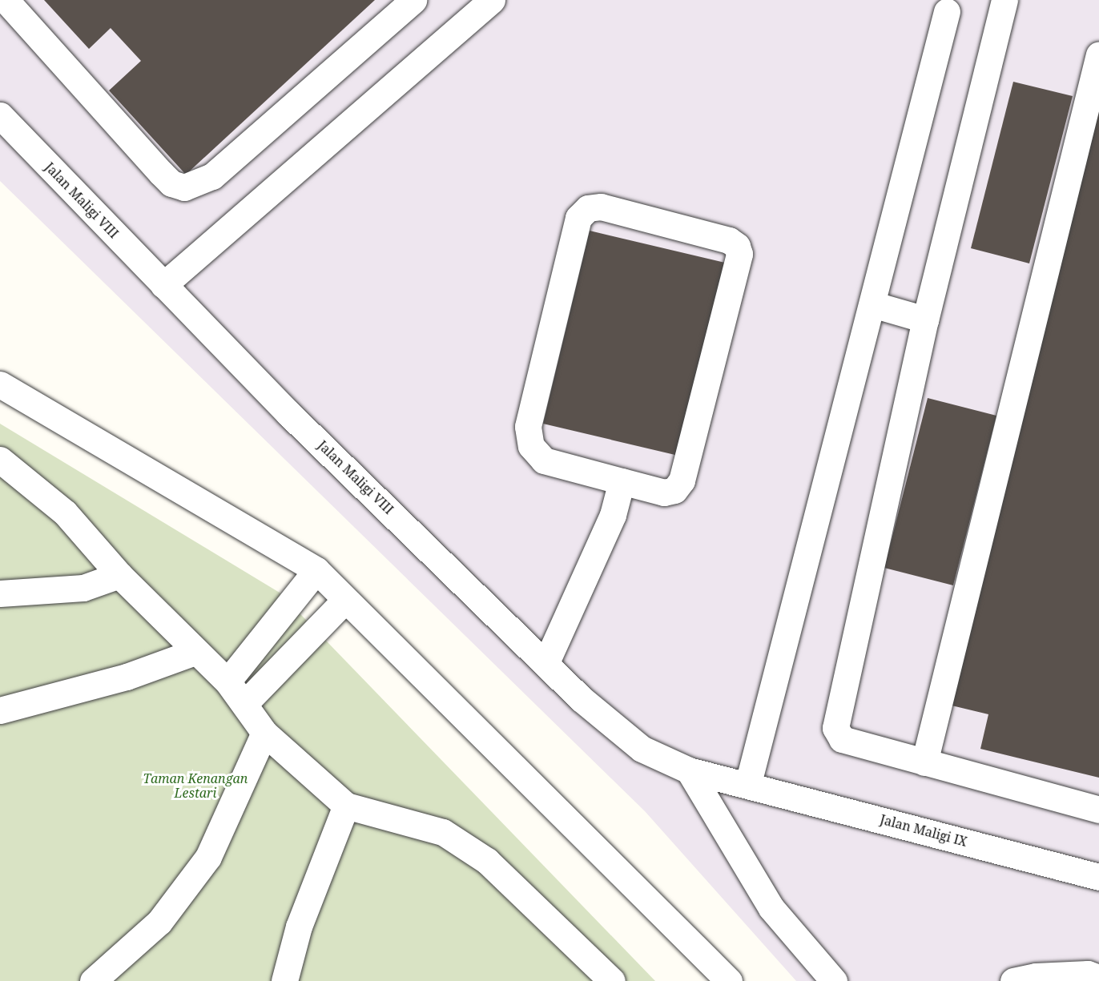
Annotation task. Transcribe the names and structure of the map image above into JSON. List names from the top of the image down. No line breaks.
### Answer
{"streets":{"street":["Jalan Maligi VIII","Jalan Maligi IX"]},"crossings":[["Jalan Maligi VIII","Jalan Maligi IX"]],"parks":["Taman Kenangan Lestari"]}
